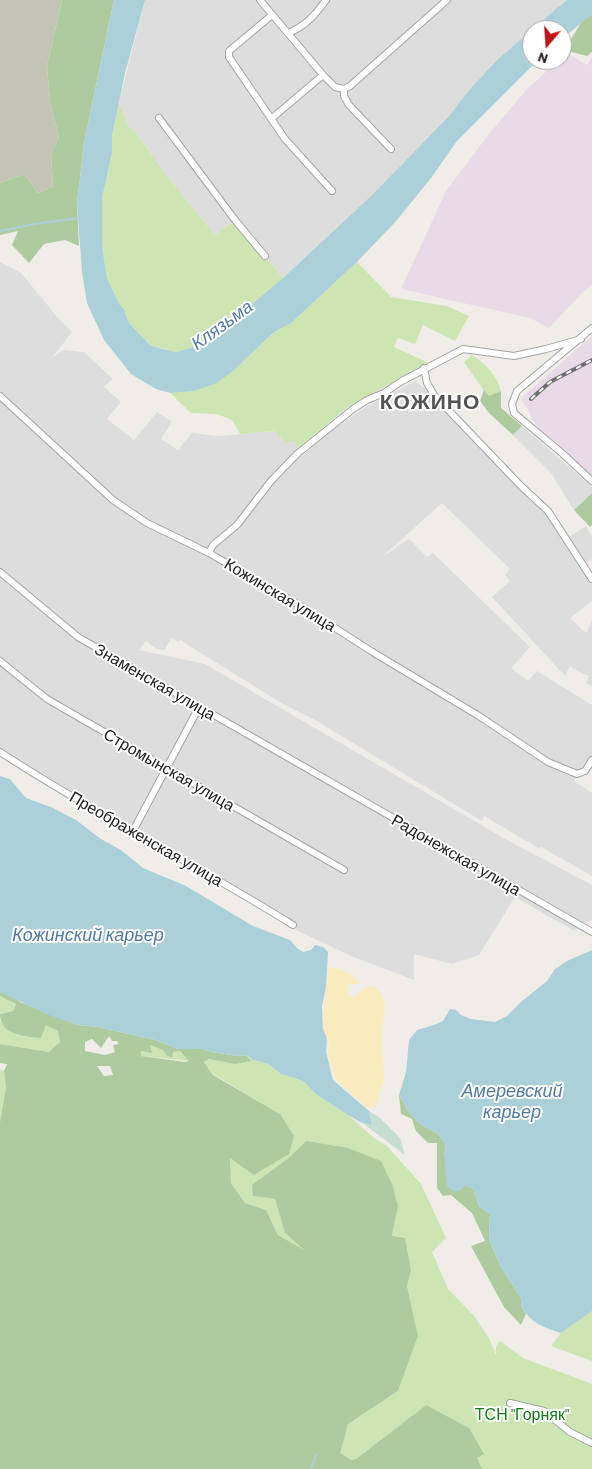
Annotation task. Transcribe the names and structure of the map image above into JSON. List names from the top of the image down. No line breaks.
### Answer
{"streets":{"street":["Кожинская улица","Знаменская улица","Стромынская улица","Преображенская улица","Радонежская улица"]},"crossings":[["Знаменская улица","Радонежская улица"]],"districts":["КОЖИНО"],"water":["Клязьма","Кожинский карьер","Амеревский карьер"],"parks":["ТСН \"Горняк\""],"north":"bottom"}
